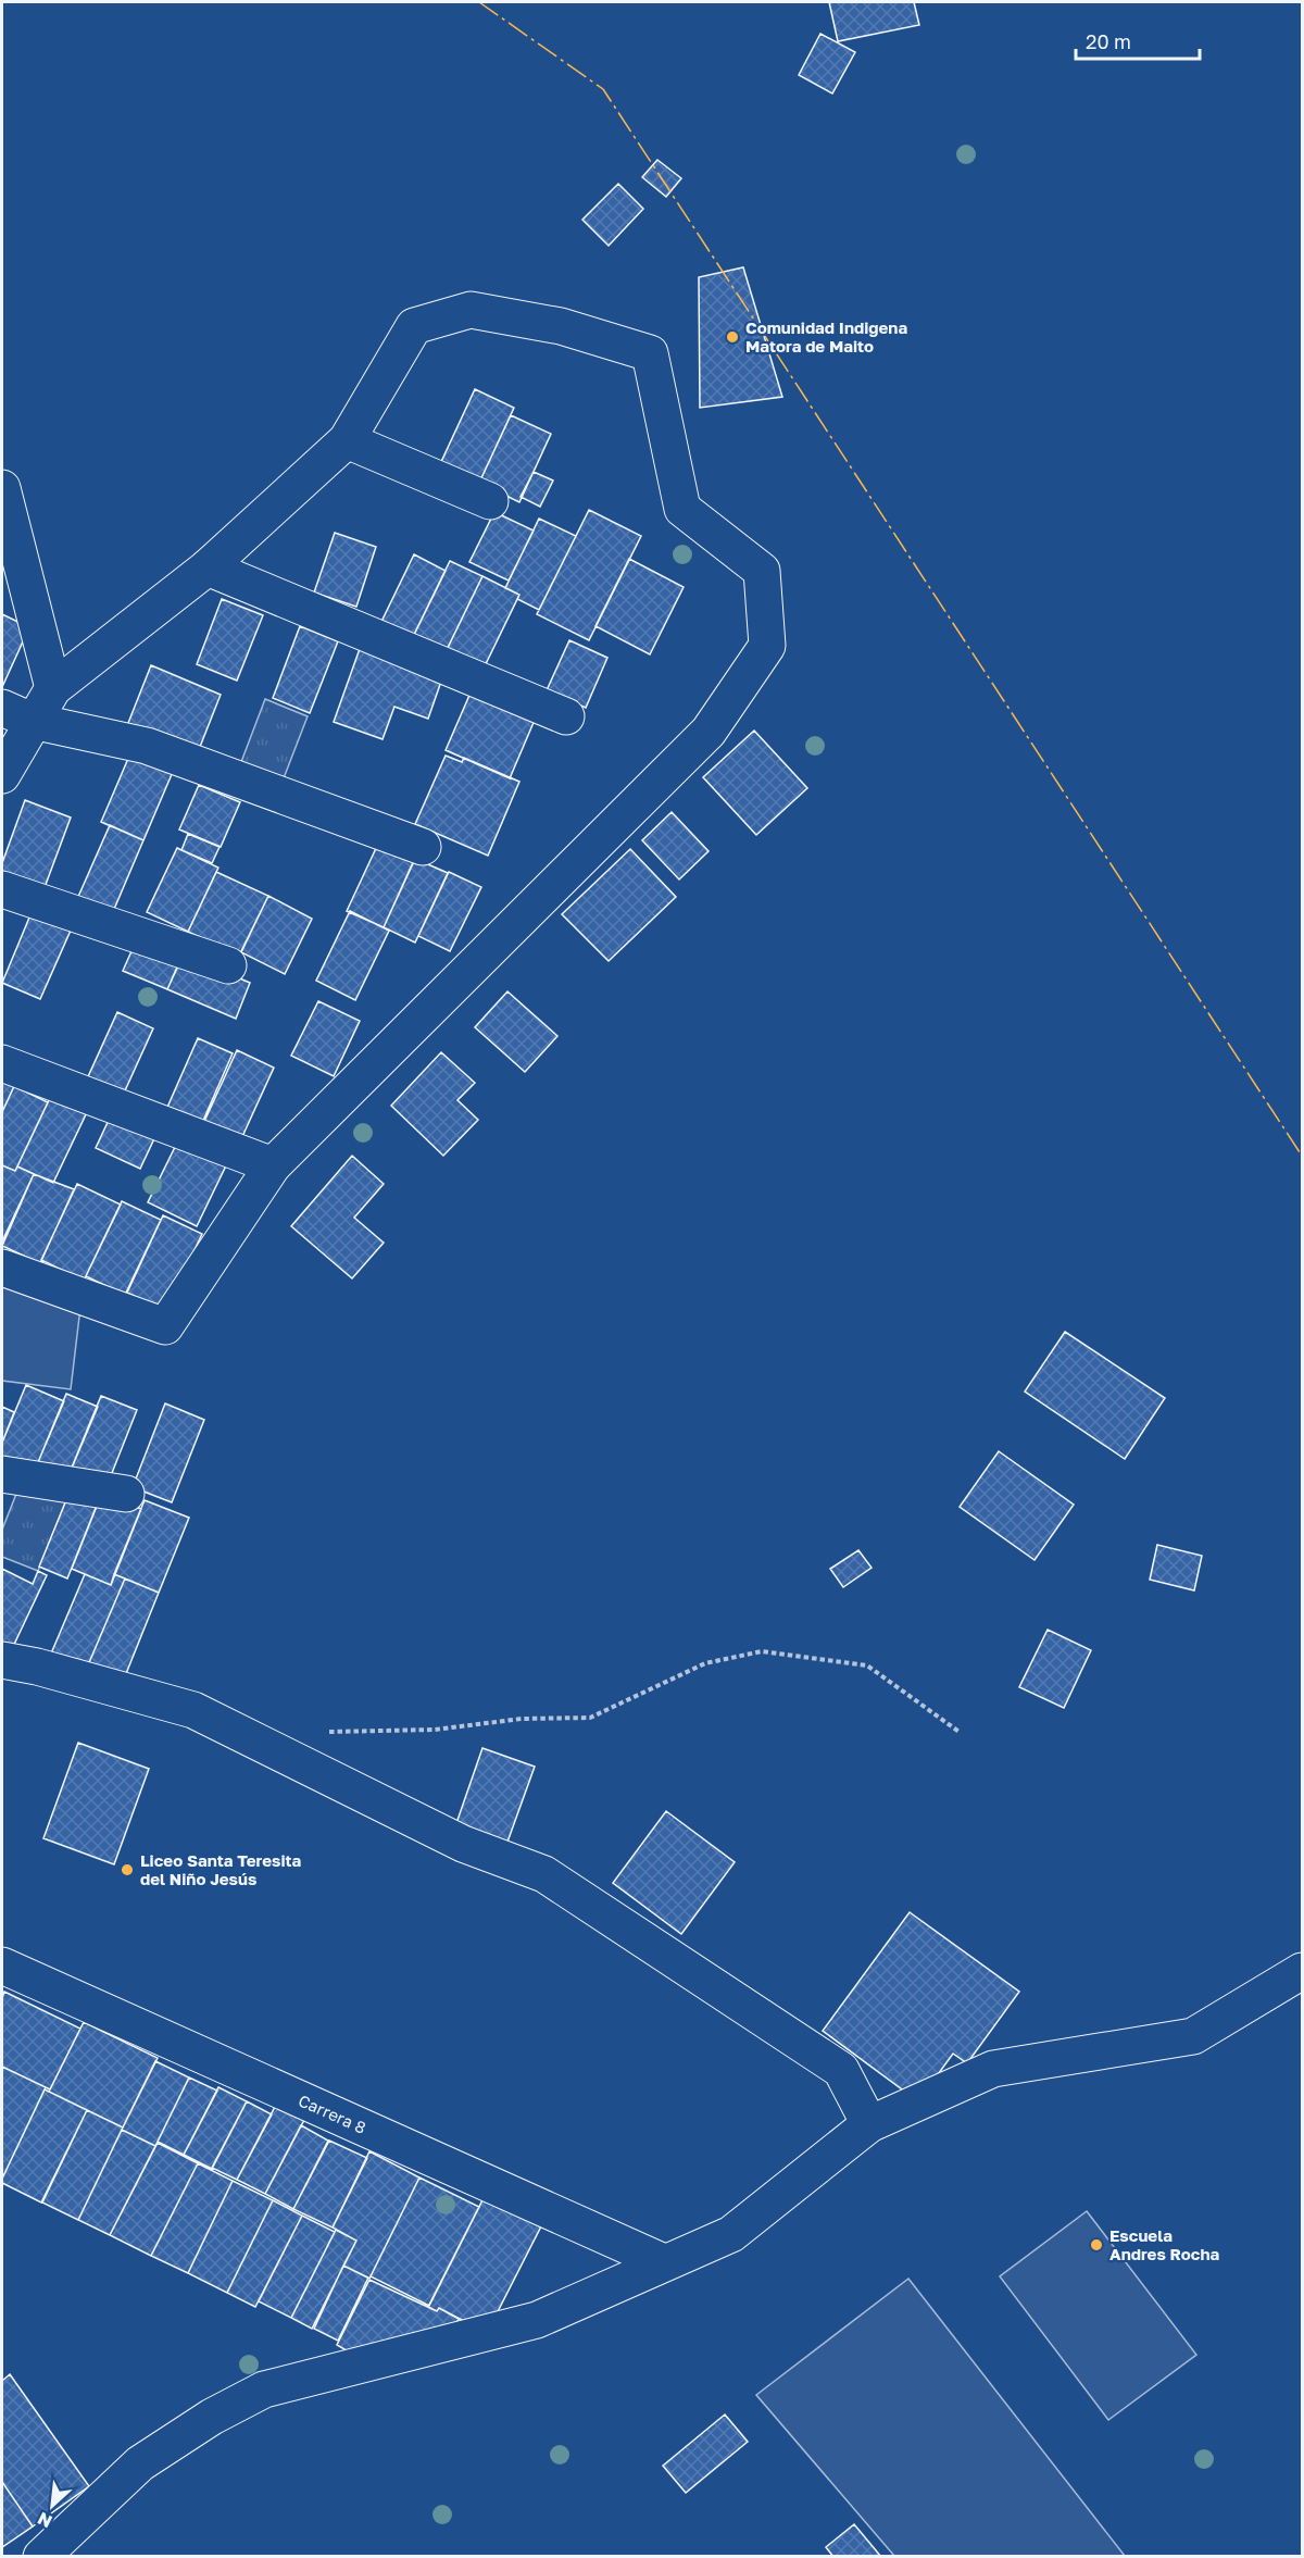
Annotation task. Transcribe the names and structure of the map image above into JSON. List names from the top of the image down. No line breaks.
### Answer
{"streets":{"street":["Carrera 8"]},"places":["Comunidad Indigena Matora de Maito","Liceo Santa Teresita del Niño Jesús","Escuela Andres Rocha"],"scale_bar":"20 m","north":"bottom left"}
